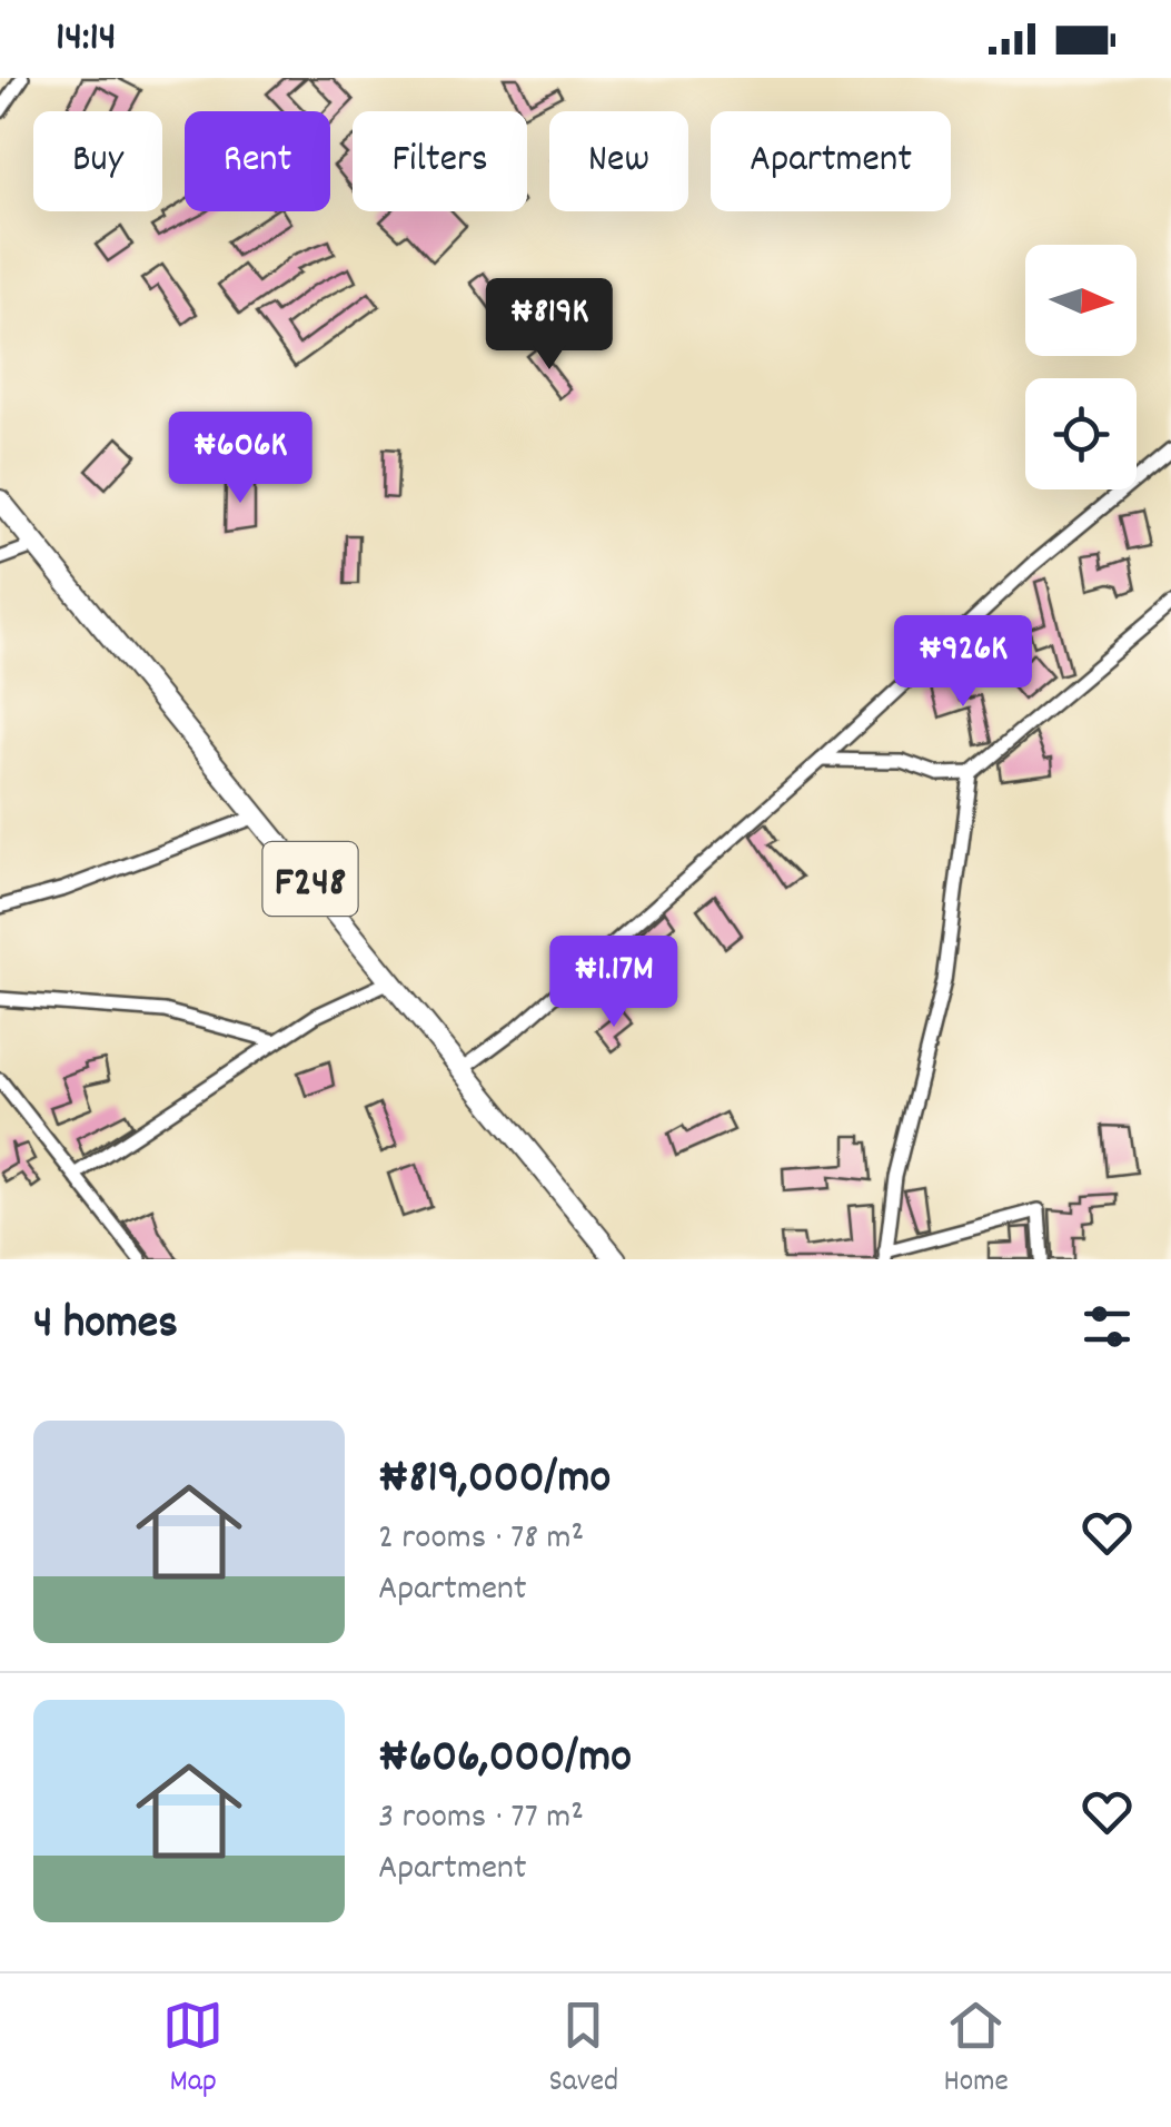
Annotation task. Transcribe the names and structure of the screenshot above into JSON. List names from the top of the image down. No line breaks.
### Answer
{"streets":{"main road":["F248"]},"north":"right","page":{"status":"14:14","chip":["Buy","Rent","Filters","New","Apartment"],"price":["₦819K","₦606K","₦926K","₦1.17M"],"heading":"4 homes","list":[{"name":"₦819,000/mo","note":"2 rooms · 78 m² · Apartment"},{"name":"₦606,000/mo","note":"3 rooms · 77 m² · Apartment"}],"tabs":["Map","Saved","Home"]}}
